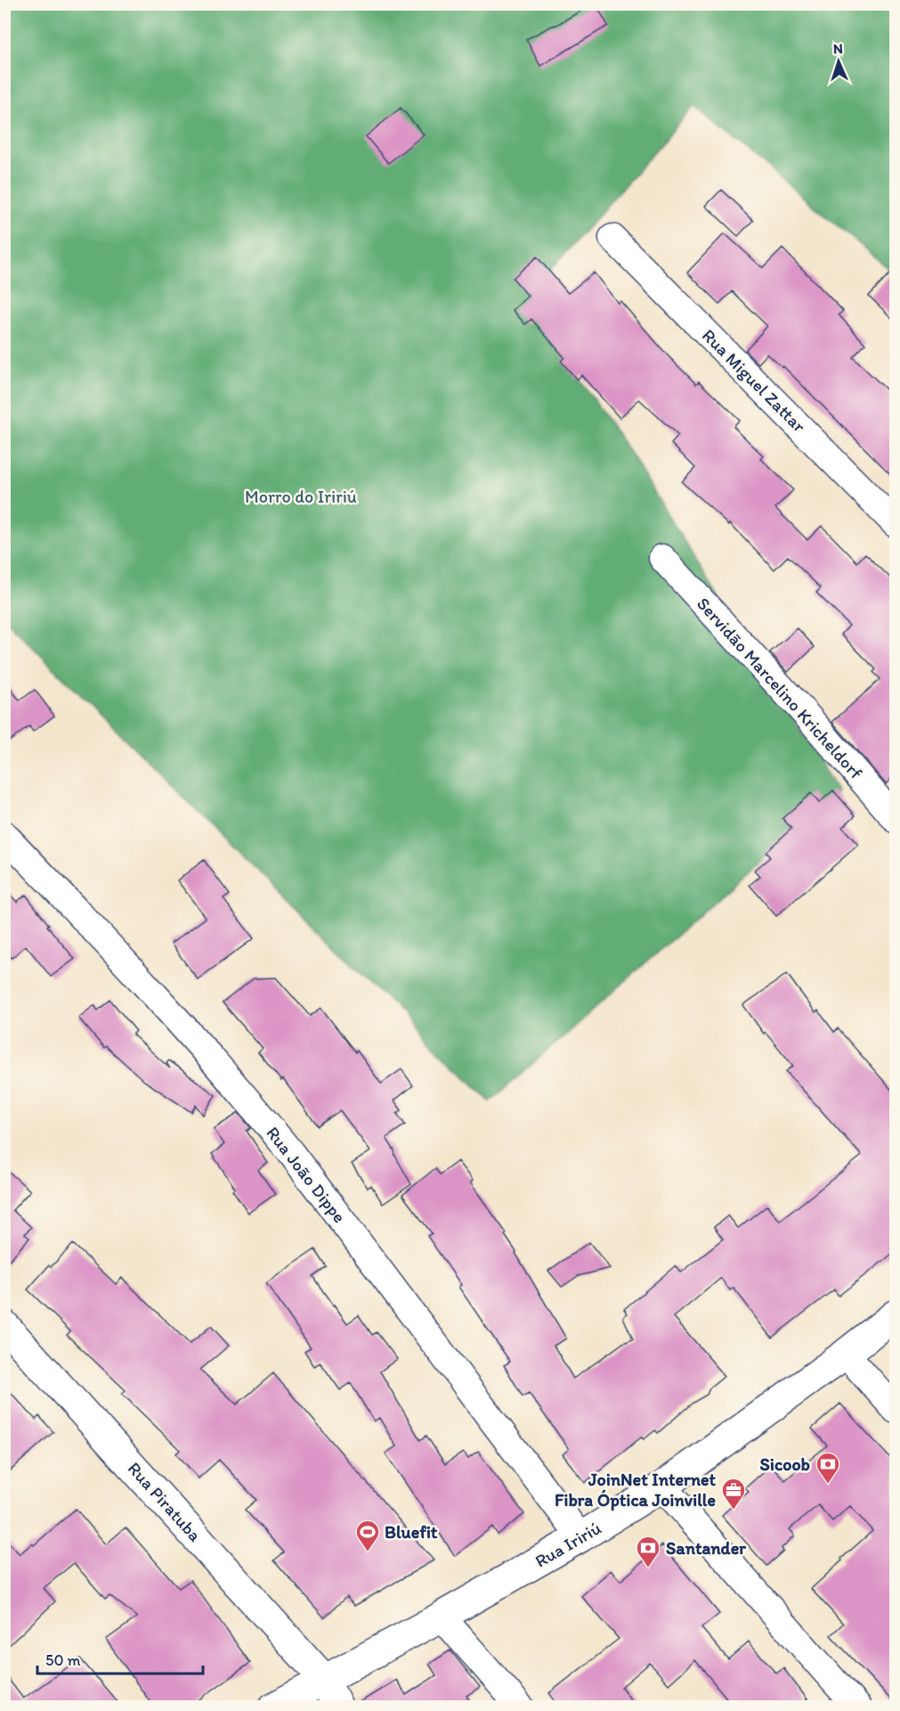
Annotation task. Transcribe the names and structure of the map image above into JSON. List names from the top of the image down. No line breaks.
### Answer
{"streets":{"main road":["Rua Piratuba","Rua Iririú"],"street":["Rua Miguel Zattar","Servidão Marcelino Kricheldorf","Rua João Dippe"]},"crossings":[["Rua João Dippe","Rua Iririú"],["Rua Piratuba","Rua Iririú"]],"parks":["Morro do Iririú"],"places":{"bank":["Sicoob","Santander"],"office":["JoinNet Internet Fibra Óptica Joinville"],"sports":["Bluefit"]},"scale_bar":"50 m","north":"top"}
